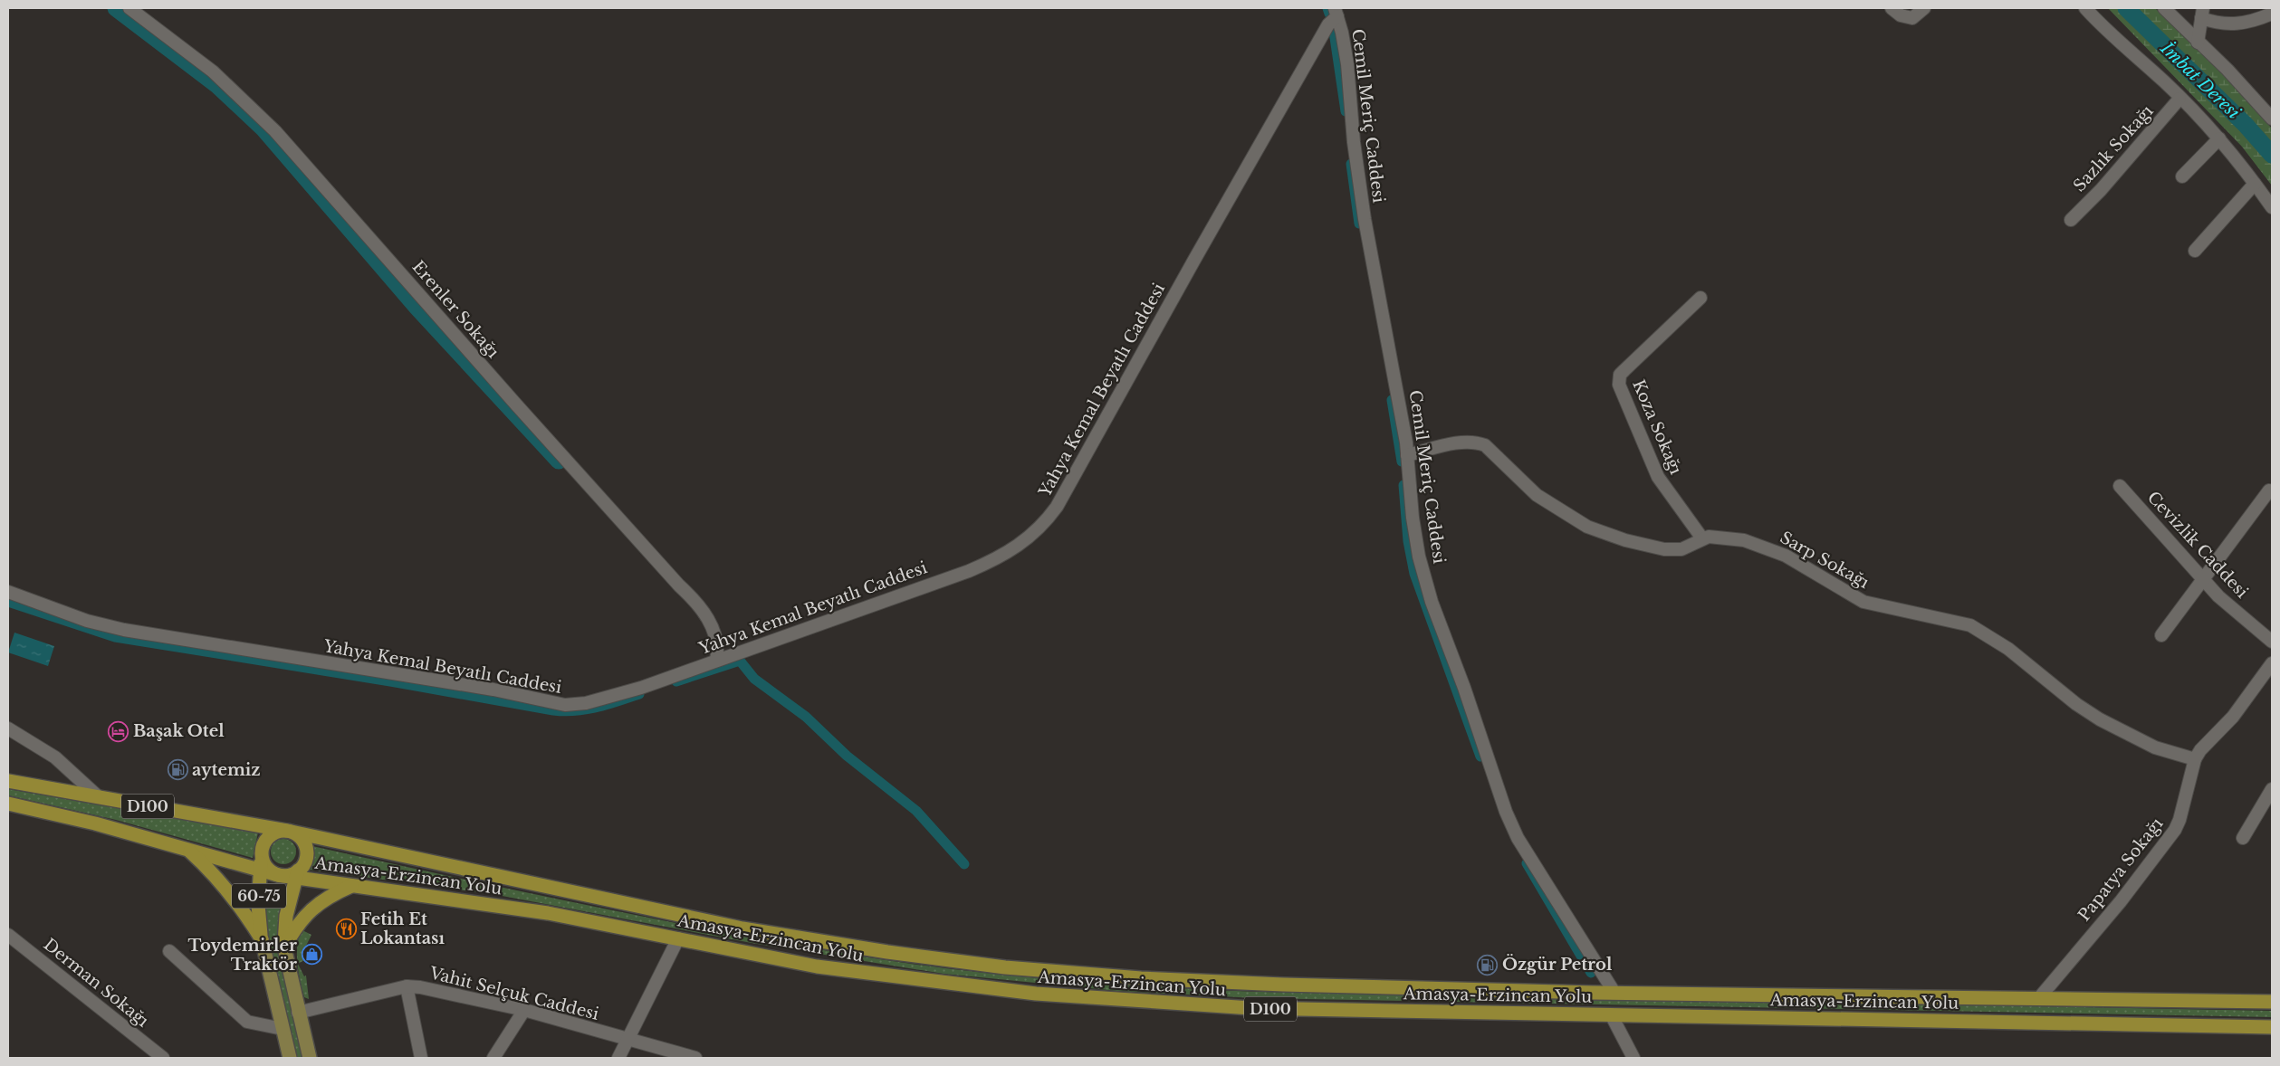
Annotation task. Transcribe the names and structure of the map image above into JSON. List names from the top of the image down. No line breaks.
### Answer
{"streets":{"highway":["D100","Amasya-Erzincan Yolu","60-75"],"street":["Cemil Meriç Caddesi","Sazlık Sokağı","Erenler Sokağı","Yahya Kemal Beyatlı Caddesi","Koza Sokağı","Cevizlik Caddesi","Sarp Sokağı","Papatya Sokağı","Derman Sokağı","Vahit Selçuk Caddesi"]},"crossings":[["Cemil Meriç Caddesi","Yahya Kemal Beyatlı Caddesi"],["Cemil Meriç Caddesi","Sarp Sokağı"],["Cemil Meriç Caddesi","Amasya-Erzincan Yolu"],["Erenler Sokağı","Yahya Kemal Beyatlı Caddesi"],["Koza Sokağı","Sarp Sokağı"],["Sarp Sokağı","Papatya Sokağı"],["D100","Amasya-Erzincan Yolu"],["D100","60-75"],["Papatya Sokağı","Amasya-Erzincan Yolu"],["Amasya-Erzincan Yolu","60-75"],["60-75","Vahit Selçuk Caddesi"]],"water":["İmbat Deresi"],"places":{"hotel":["Başak Otel"],"fuel station":["aytemiz","Özgür Petrol"],"restaurant":["Fetih Et Lokantası"],"shop":["Toydemirler Traktör"]}}
